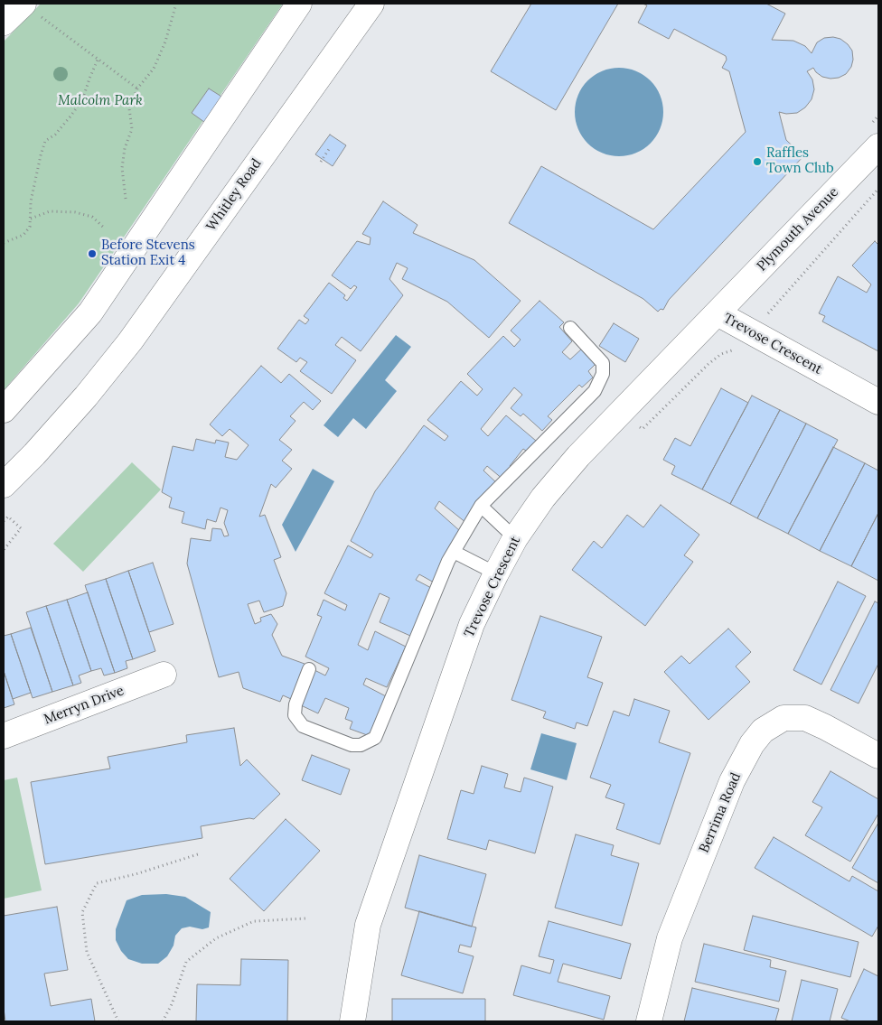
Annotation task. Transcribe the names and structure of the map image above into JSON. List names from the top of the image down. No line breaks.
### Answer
{"streets":{"street":["Whitley Road","Plymouth Avenue","Trevose Crescent","Merryn Drive","Berrima Road"]},"crossings":[["Plymouth Avenue","Trevose Crescent"]],"parks":["Malcolm Park"],"places":["Raffles Town Club","Before Stevens Station Exit 4"]}
